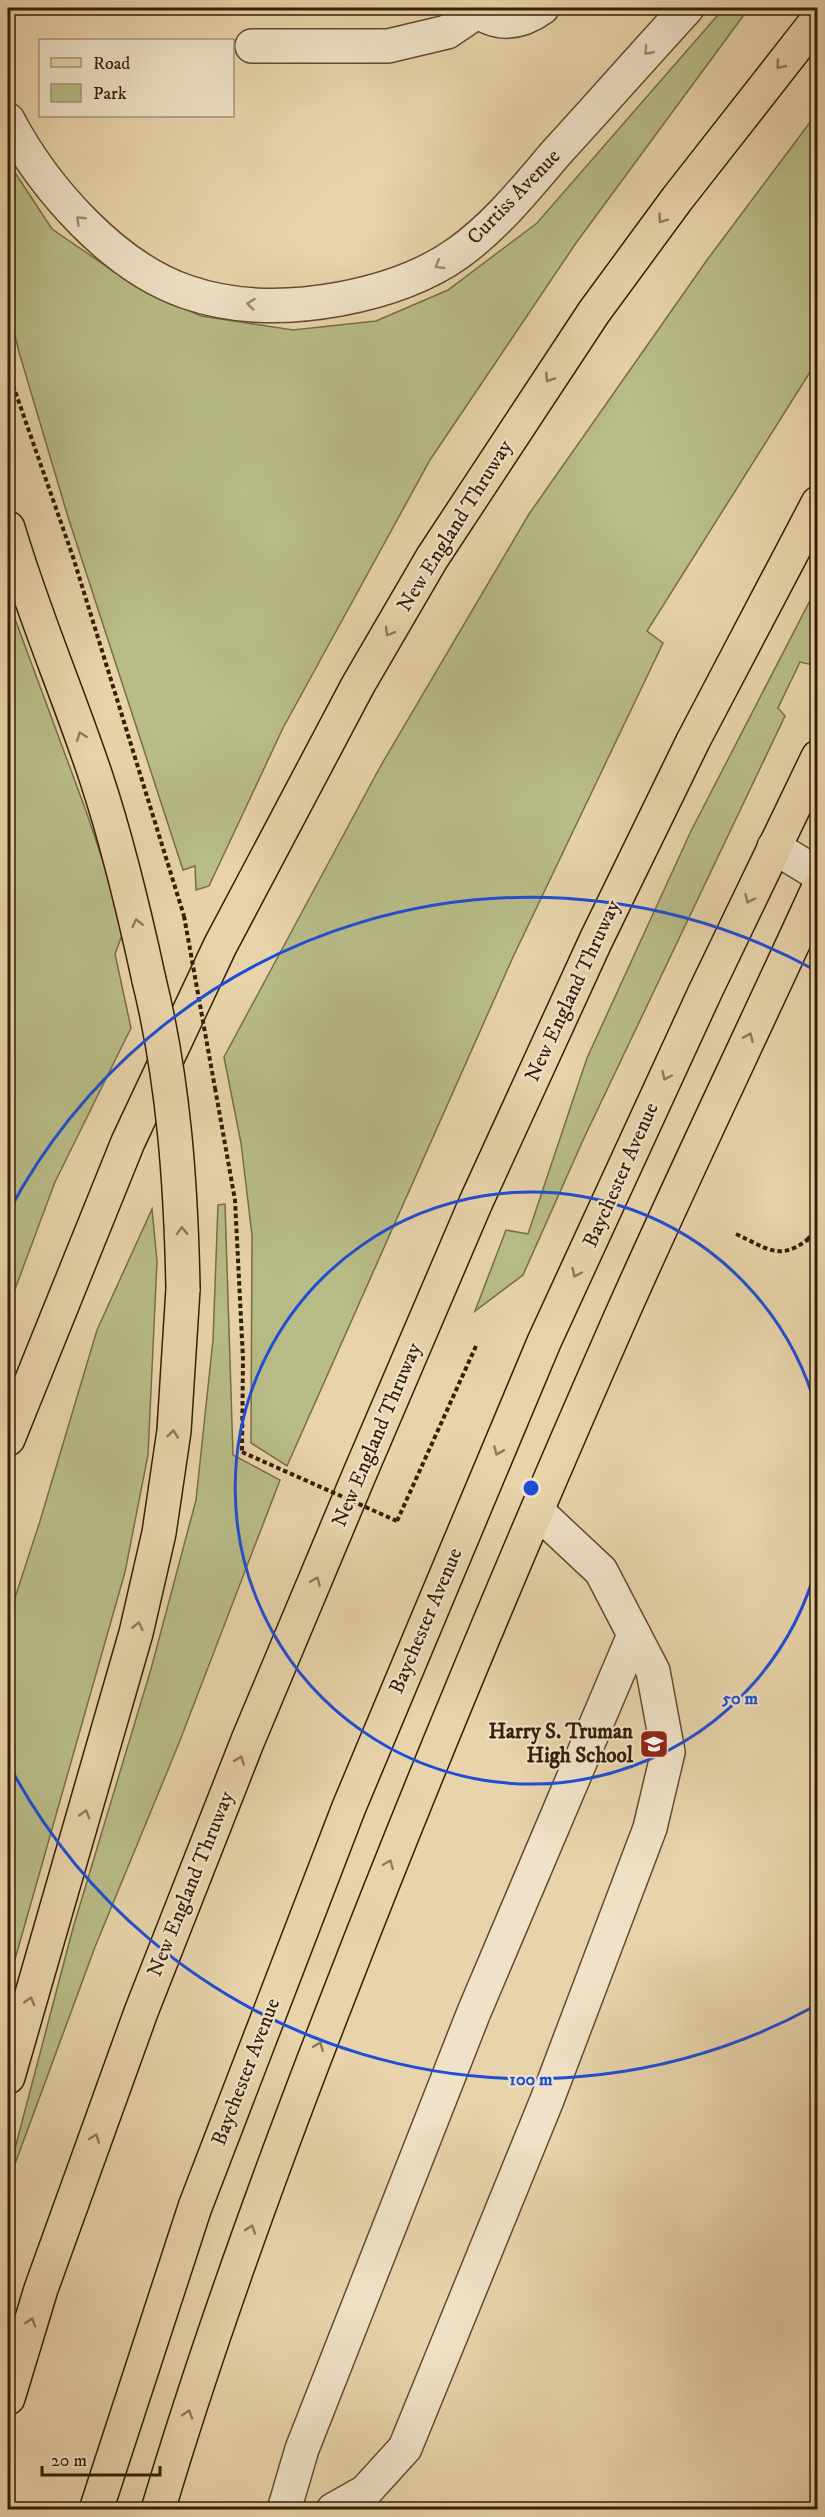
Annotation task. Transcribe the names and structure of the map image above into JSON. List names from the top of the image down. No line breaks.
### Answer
{"streets":{"main road":["New England Thruway","Baychester Avenue"],"street":["Curtiss Avenue"]},"places":{"school or university":["Harry S. Truman High School"]},"legend":["Road","Park"],"scale_bar":"20 m","rings":["50 m","100 m"]}
